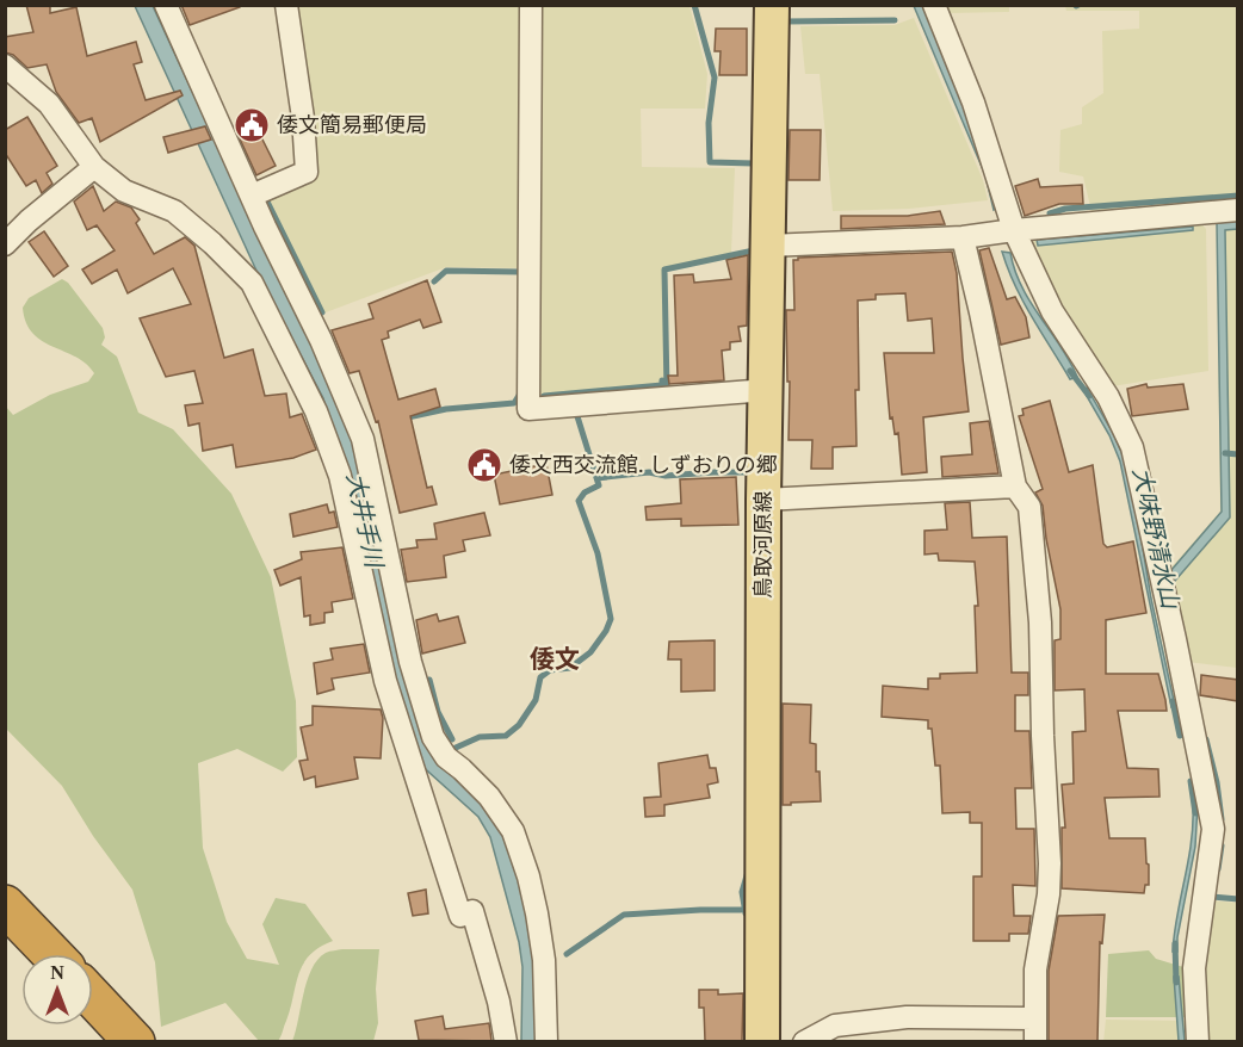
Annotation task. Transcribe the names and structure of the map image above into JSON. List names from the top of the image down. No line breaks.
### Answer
{"streets":{"main road":["鳥取河原線"]},"districts":["倭文"],"water":["大井手川","大味野清水山"],"places":{"public building":["倭文簡易郵便局","倭文西交流館. しずおりの郷"]},"north":"top"}
